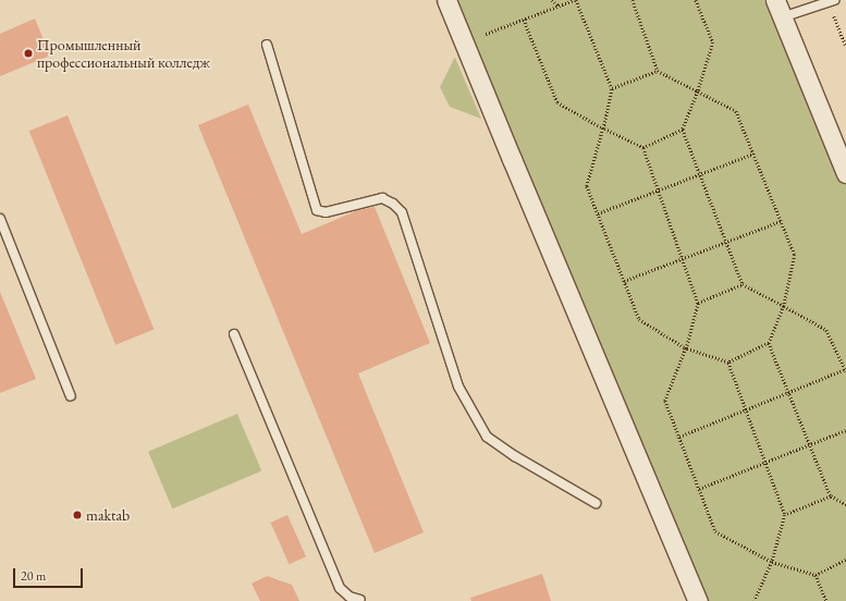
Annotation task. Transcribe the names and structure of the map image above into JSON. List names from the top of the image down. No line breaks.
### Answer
{"places":["Промышленный профессиональный колледж","maktab"],"scale_bar":"20 m"}
